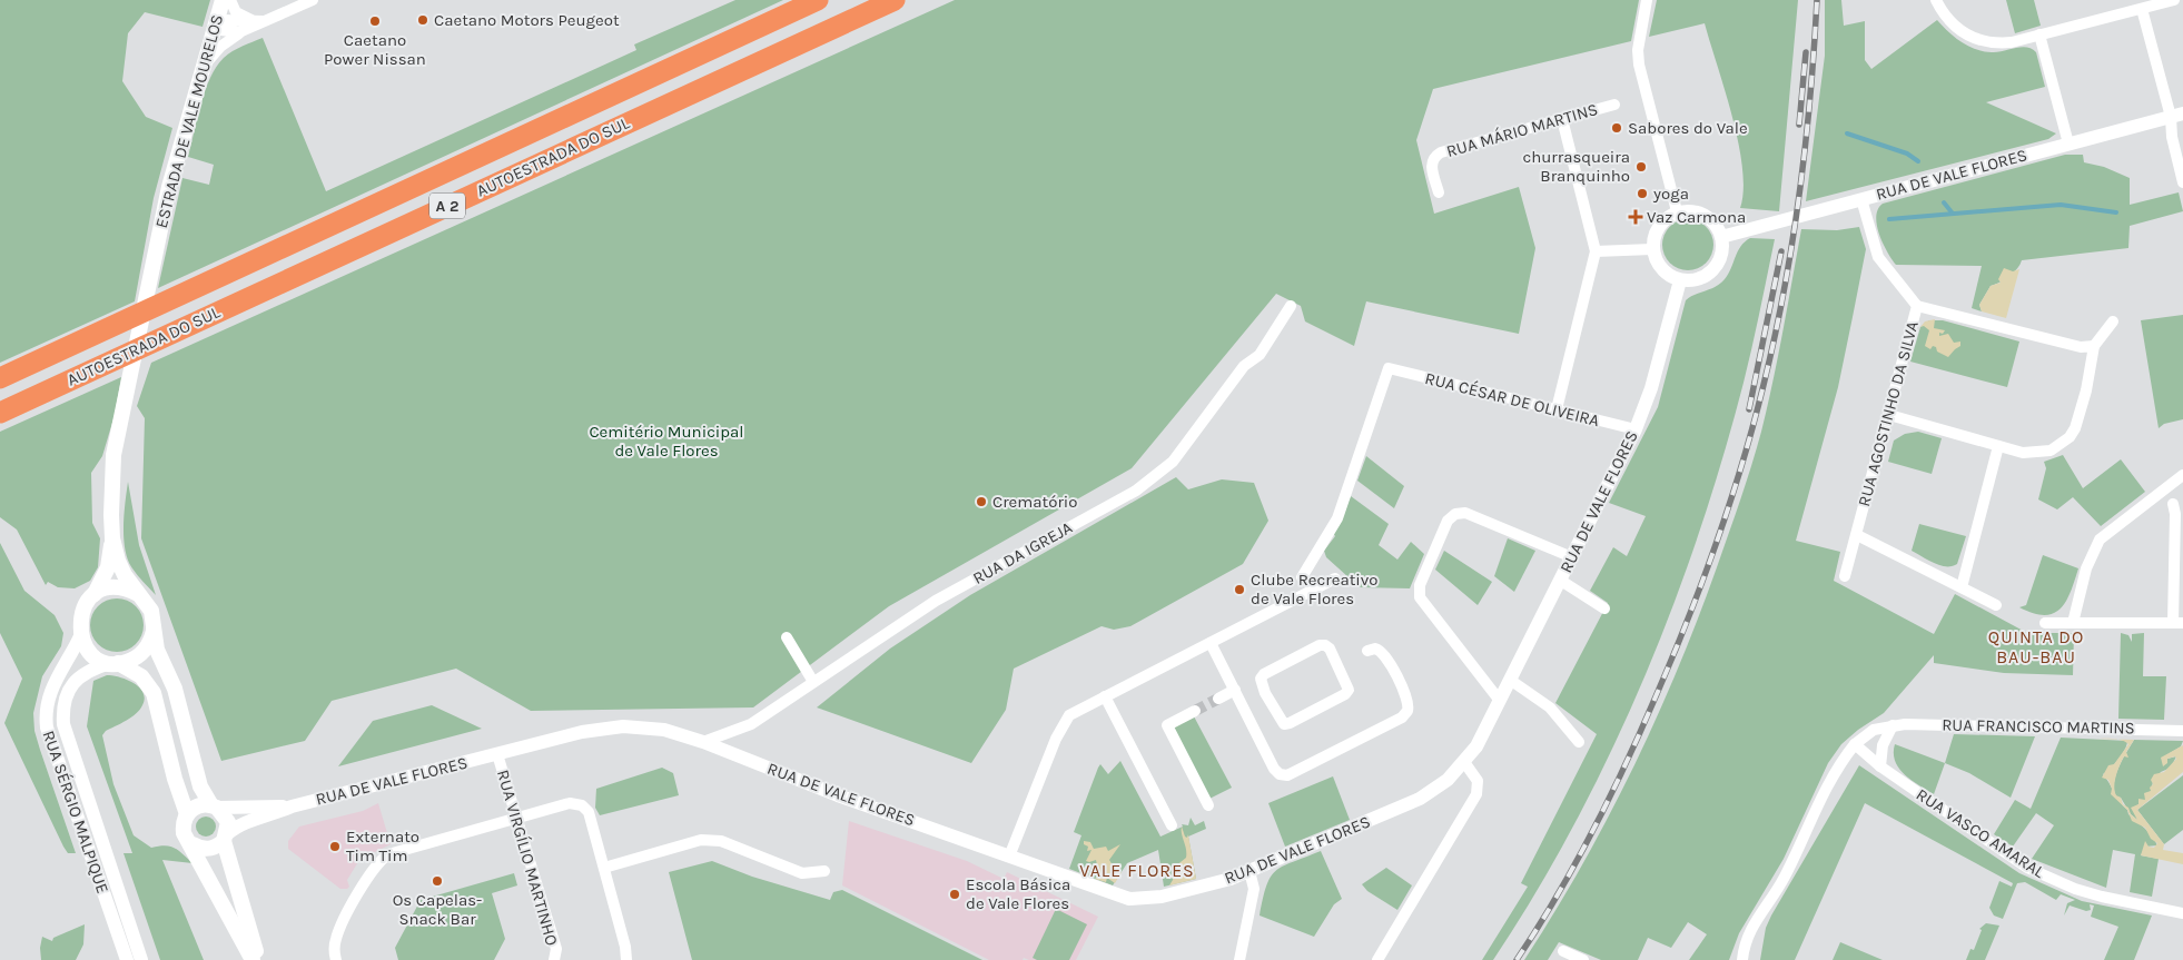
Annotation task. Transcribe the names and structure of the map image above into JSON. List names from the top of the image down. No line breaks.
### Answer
{"streets":{"highway":["AUTOESTRADA DO SUL","A 2"],"main road":["ESTRADA DE VALE MOURELOS"],"street":["RUA MÁRIO MARTINS","RUA DE VALE FLORES","RUA CÉSAR DE OLIVEIRA","RUA AGOSTINHO DA SILVA","RUA DA IGREJA","RUA FRANCISCO MARTINS","RUA SÉRGIO MALPIQUE","RUA VASCO AMARAL","RUA VIRGÍLIO MARTINHO"]},"crossings":[["ESTRADA DE VALE MOURELOS","RUA DE VALE FLORES"],["ESTRADA DE VALE MOURELOS","RUA SÉRGIO MALPIQUE"],["RUA DE VALE FLORES","RUA CÉSAR DE OLIVEIRA"],["RUA DE VALE FLORES","RUA AGOSTINHO DA SILVA"],["RUA DE VALE FLORES","RUA DA IGREJA"],["RUA DE VALE FLORES","RUA VIRGÍLIO MARTINHO"],["RUA FRANCISCO MARTINS","RUA VASCO AMARAL"]],"districts":["QUINTA DO BAU-BAU","VALE FLORES"],"parks":["Cemitério Municipal de Vale Flores"],"places":{"other":["Caetano Motors Peugeot","Caetano Power Nissan","Sabores do Vale","churrasqueira Branquinho","yoga","Crematório","Clube Recreativo de Vale Flores","Externato Tim Tim","Os Capelas- Snack Bar","Escola Básica de Vale Flores"],"health":["Vaz Carmona"]}}
